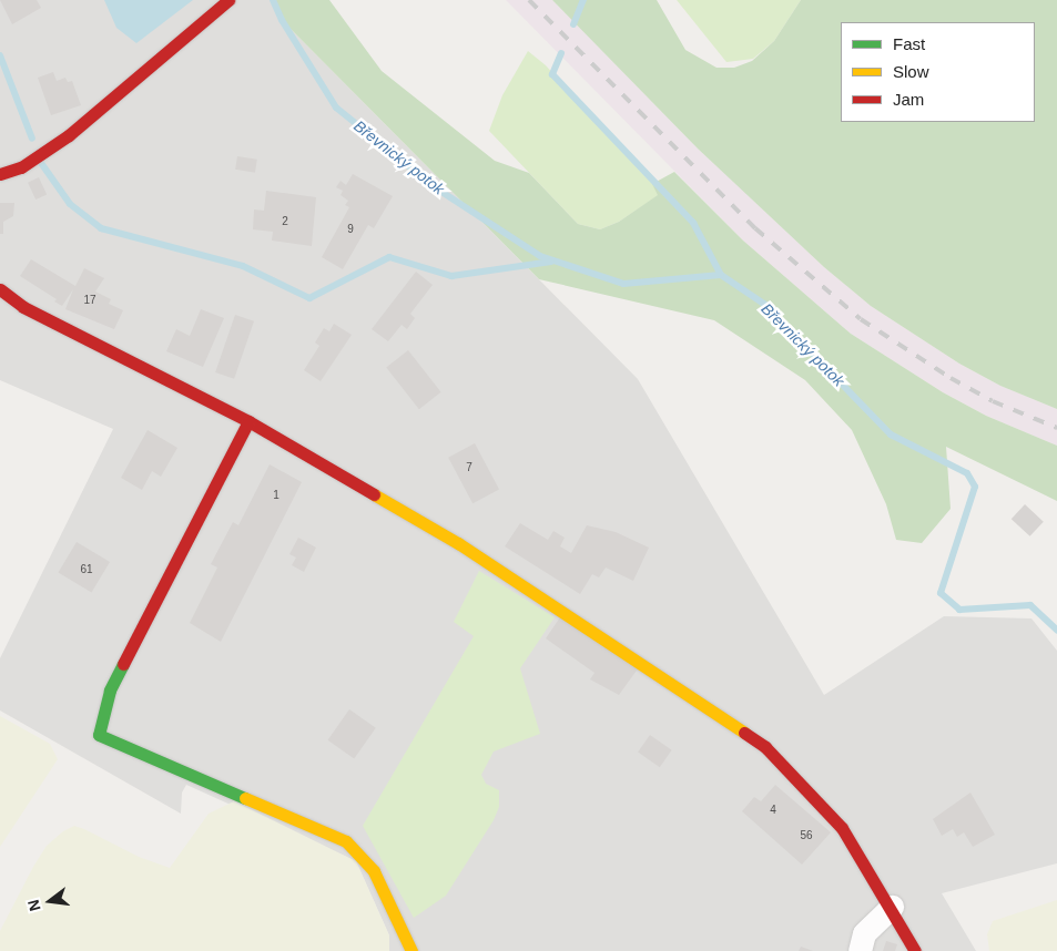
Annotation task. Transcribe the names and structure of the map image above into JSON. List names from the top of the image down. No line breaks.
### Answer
{"water":["Břevnický potok"],"house_numbers":["2","9","17","7","1","61","4","56"],"legend":["Fast","Slow","Jam"],"north":"left"}
